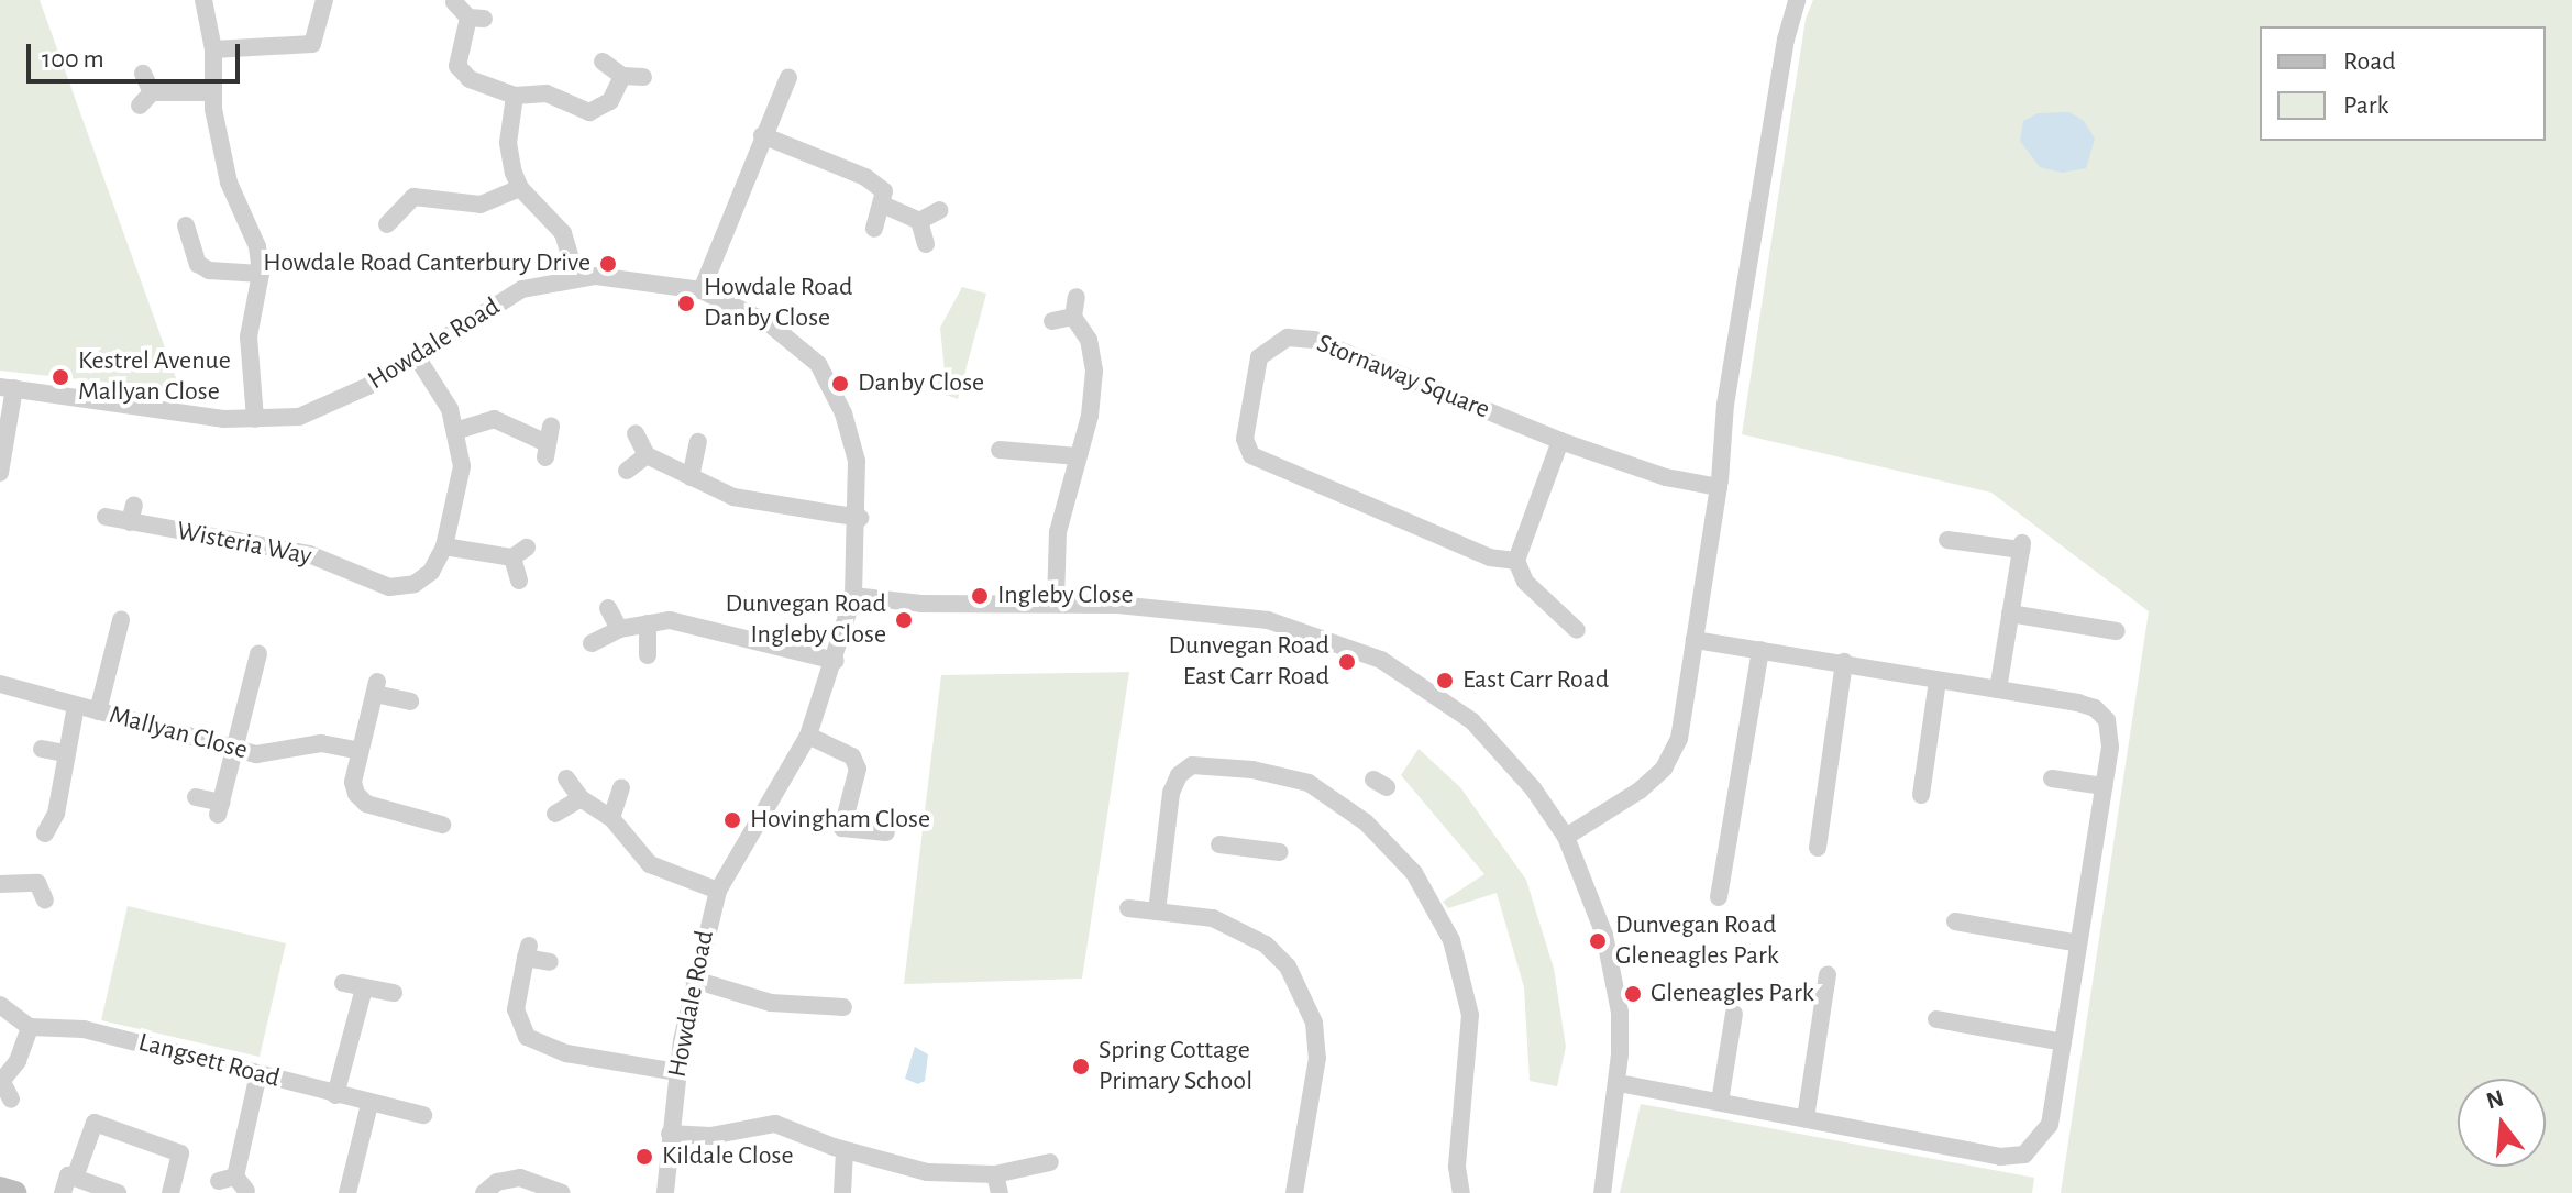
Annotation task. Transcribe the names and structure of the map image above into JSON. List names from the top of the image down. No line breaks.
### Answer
{"streets":{"street":["Howdale Road","Stornaway Square","Wisteria Way","Mallyan Close","Langsett Road"]},"crossings":[["Howdale Road","Wisteria Way"]],"places":["Howdale Road Canterbury Drive","Howdale Road Danby Close","Kestrel Avenue Mallyan Close","Danby Close","Ingleby Close","Dunvegan Road Ingleby Close","Dunvegan Road East Carr Road","East Carr Road","Hovingham Close","Dunvegan Road Gleneagles Park","Gleneagles Park","Spring Cottage Primary School","Kildale Close"],"legend":["Road","Park"],"scale_bar":"100 m","north":"top"}
